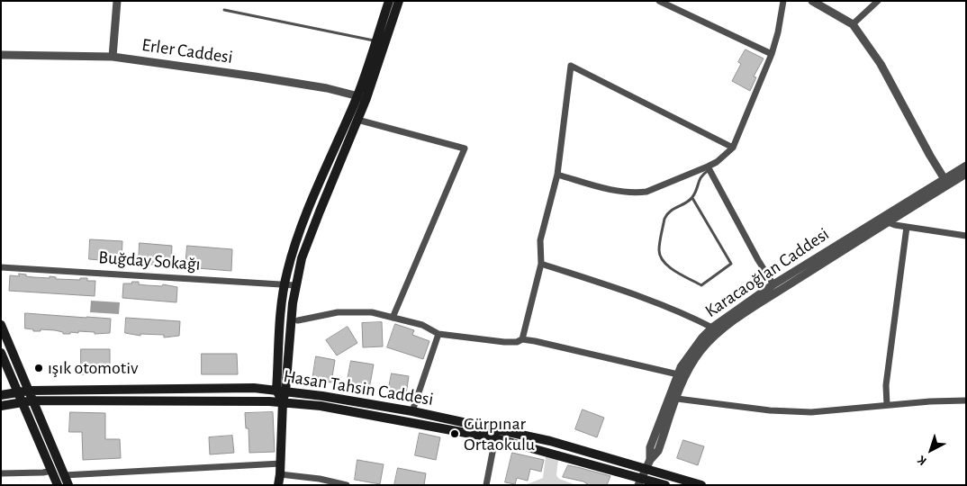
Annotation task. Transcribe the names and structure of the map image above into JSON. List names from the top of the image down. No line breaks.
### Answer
{"streets":{"main road":["Hasan Tahsin Caddesi"],"street":["Erler Caddesi","Buğday Sokağı","Karacaoğlan Caddesi"]},"crossings":[["Karacaoğlan Caddesi","Hasan Tahsin Caddesi"]],"places":["ışık otomotiv","Gürpınar Ortaokulu"],"north":"bottom left"}
